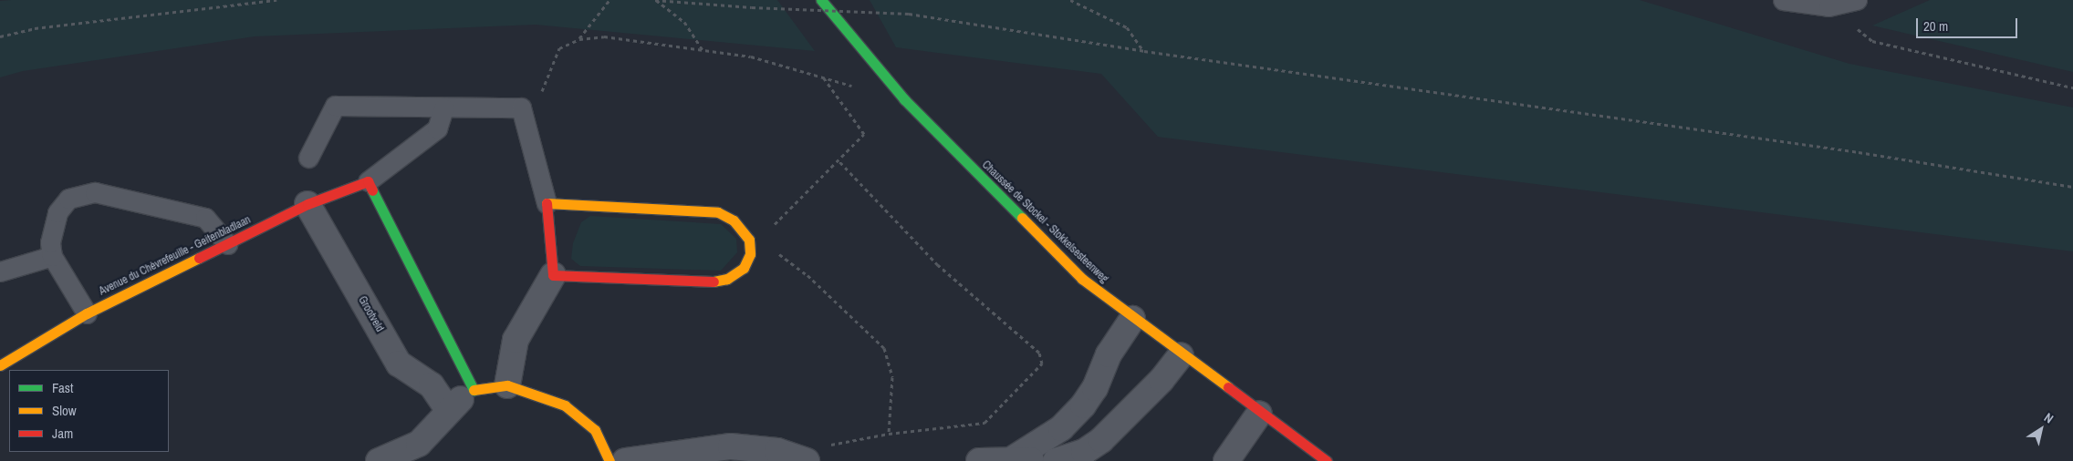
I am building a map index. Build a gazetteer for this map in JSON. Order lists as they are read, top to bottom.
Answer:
{
  "streets": {
    "street": ["Chaussée de Stockel - Stokkelsesteenweg", "Avenue du Chèvrefeuille - Geitenbladlaan", "Grootveld"]
  },
  "crossings": [
    ["Avenue du Chèvrefeuille - Geitenbladlaan", "Grootveld"]
  ],
  "legend": ["Fast", "Slow", "Jam"],
  "scale_bar": "20 m",
  "north": "top right"
}
